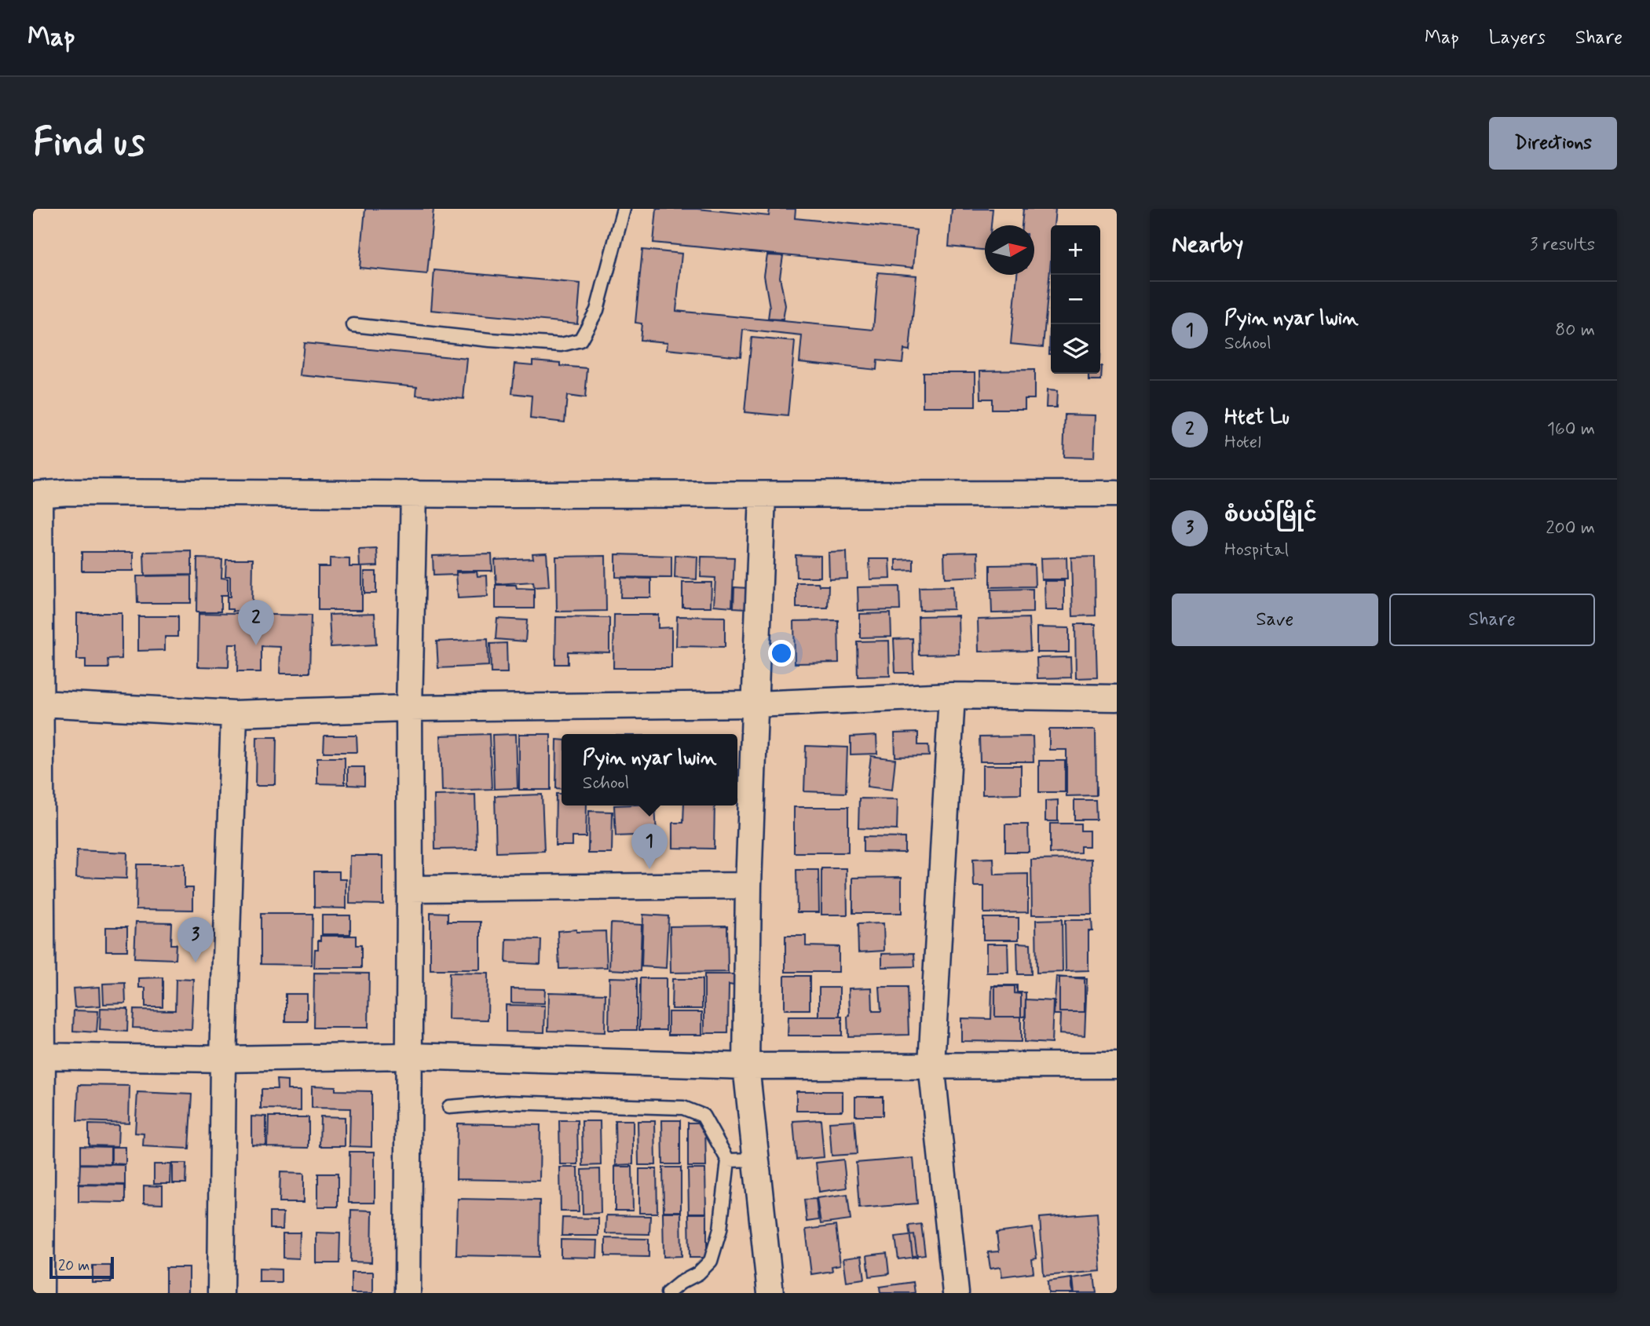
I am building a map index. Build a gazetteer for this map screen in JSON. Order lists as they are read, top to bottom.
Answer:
{
  "scale_bar": "20 m",
  "north": "right",
  "page": {
    "header": "Map",
    "nav": ["Map", "Layers", "Share"],
    "buttons": [
      "Directions",
      ["Save", "Share"]
    ],
    "title": "Find us",
    "heading": ["Nearby", "3 results"],
    "map_buttons": ["+", "−"],
    "list": [
      {
        "mark": "1",
        "name": "Pyin nyar lwin",
        "note": "School",
        "value": "80 m"
      },
      {
        "mark": "2",
        "name": "Htet Lu",
        "note": "Hotel",
        "value": "160 m"
      },
      {
        "mark": "3",
        "name": "စံပယ်မြိုင်",
        "note": "Hospital",
        "value": "200 m"
      }
    ],
    "pins": ["2", "1", "3"],
    "popup": ["Pyin nyar lwin", "School"],
    "scale": "20 m"
  }
}
